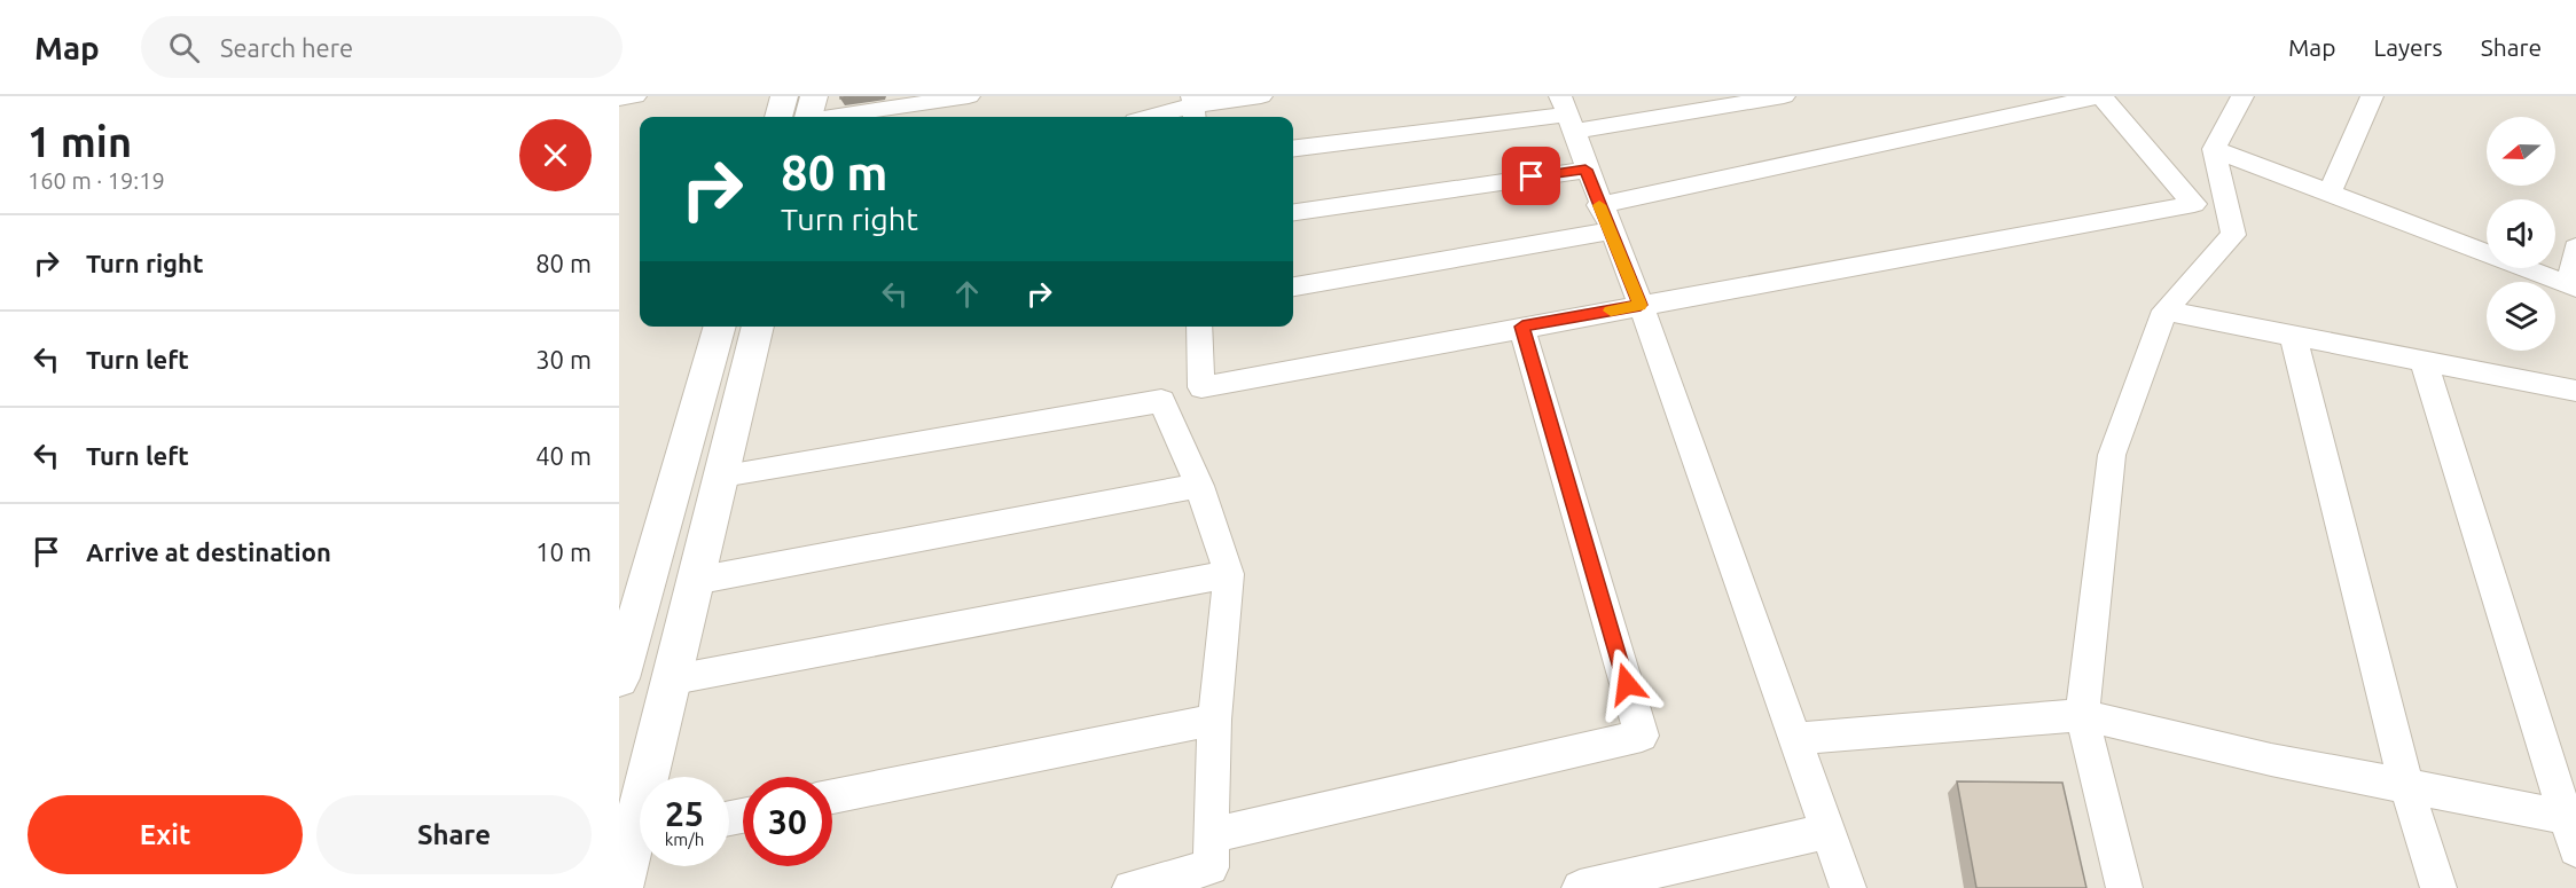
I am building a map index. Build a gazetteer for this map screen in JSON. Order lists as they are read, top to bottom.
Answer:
{
  "north": "left",
  "page": {
    "header": "Map",
    "search": "Search here",
    "nav": ["Map", "Layers", "Share"],
    "heading": ["1 min", "160 m · 19:19"],
    "turn": ["80 m", "Turn right"],
    "list": [
      {
        "name": "Turn right",
        "value": "80 m"
      },
      {
        "name": "Turn left",
        "value": "30 m"
      },
      {
        "name": "Turn left",
        "value": "40 m"
      },
      {
        "name": "Arrive at destination",
        "value": "10 m"
      }
    ],
    "speed": "25 km/h",
    "limit": "30",
    "buttons": ["Exit", "Share"]
  }
}
